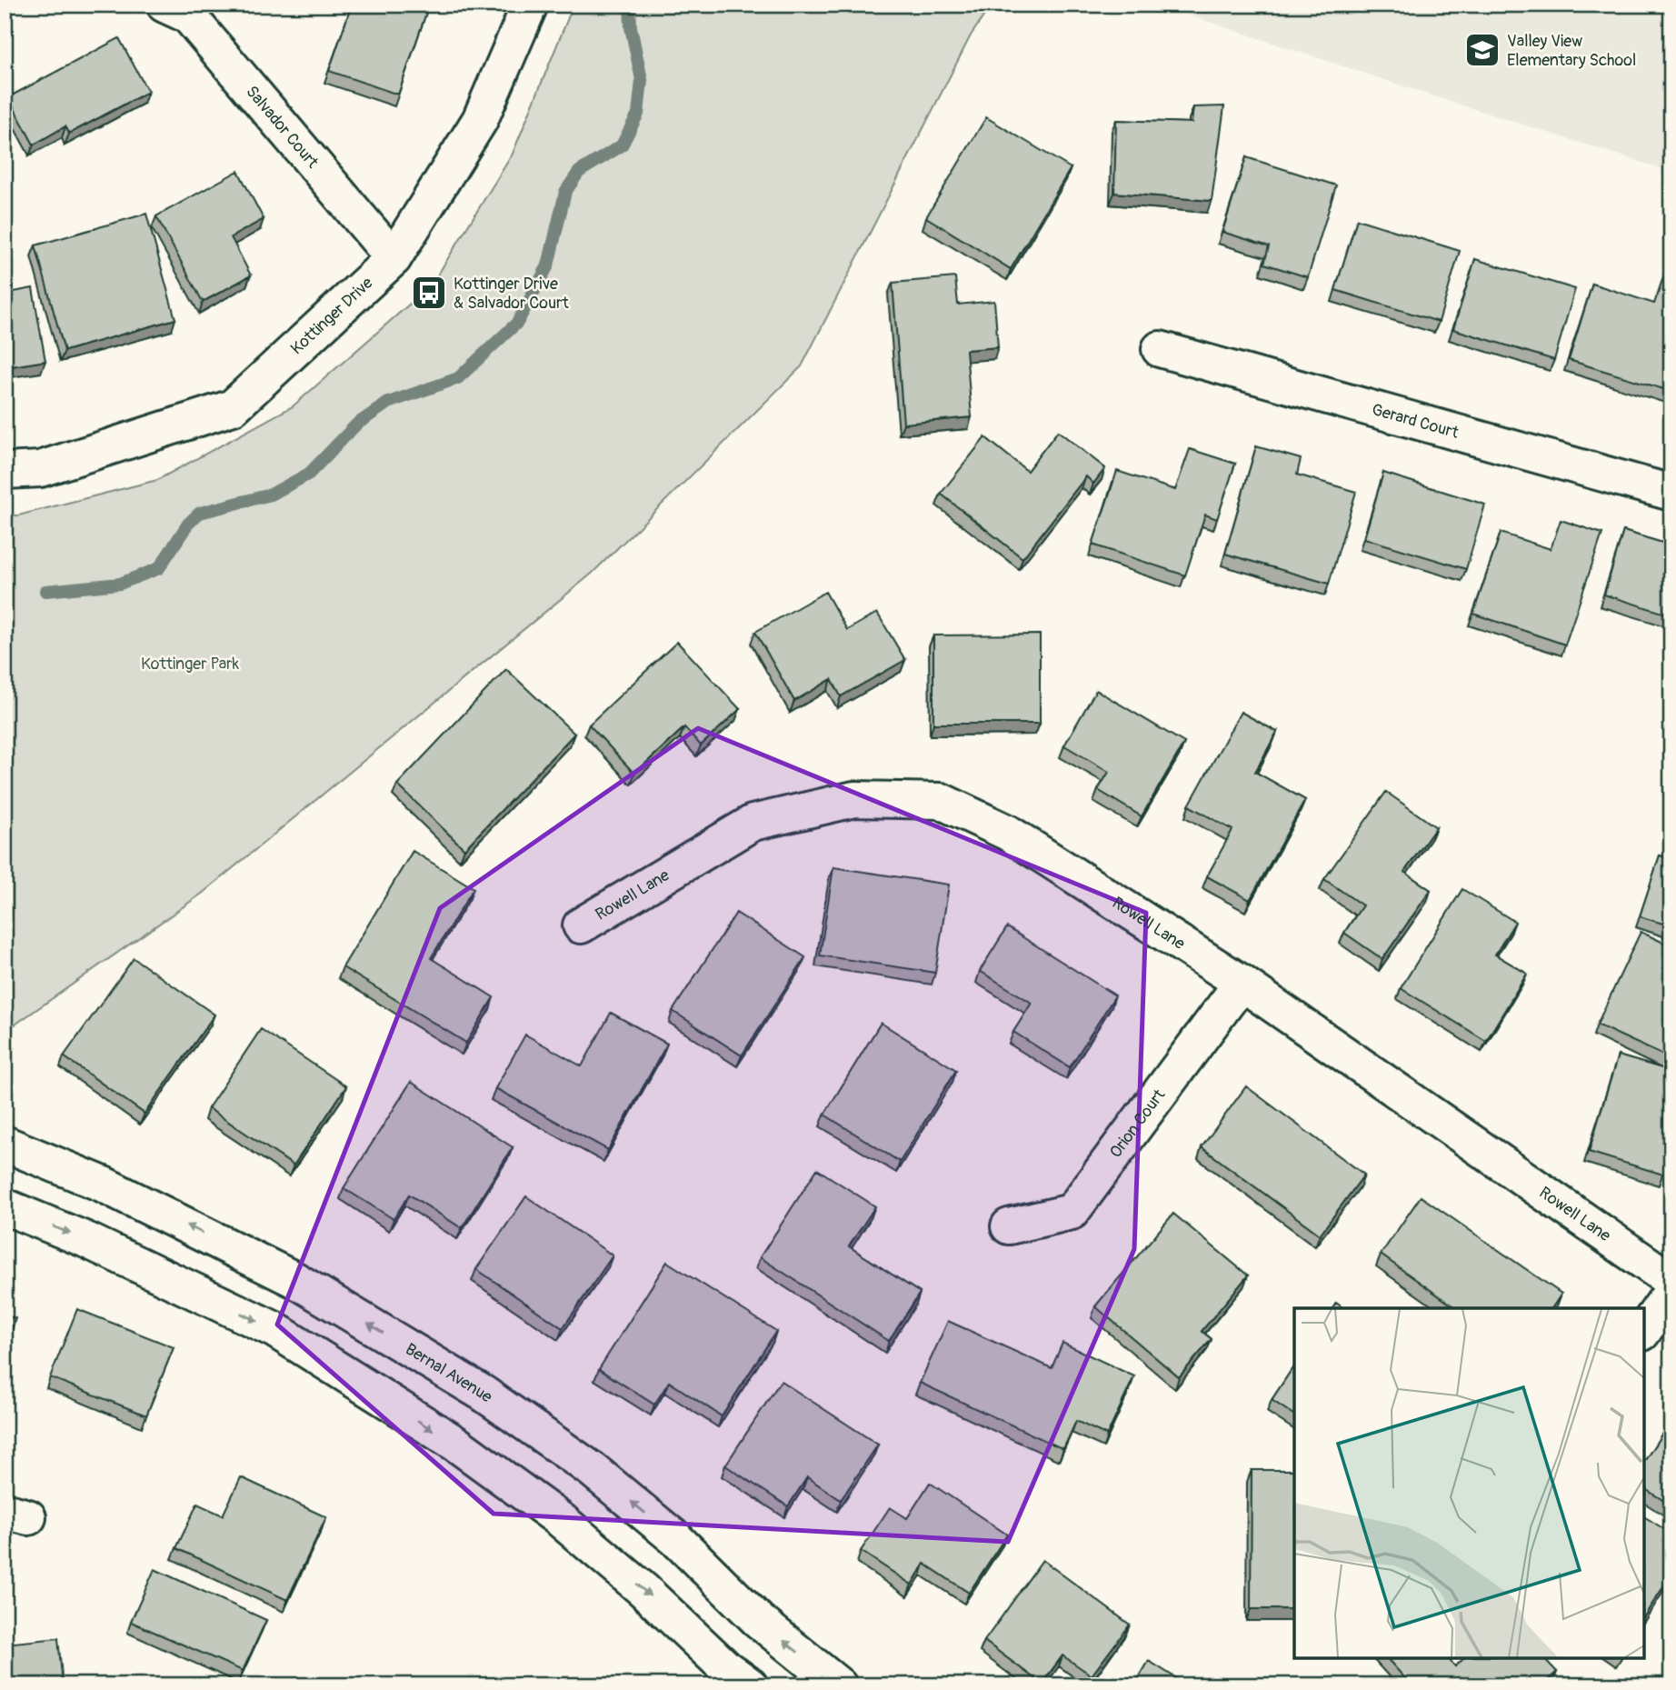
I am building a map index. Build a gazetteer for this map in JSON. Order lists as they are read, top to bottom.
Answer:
{
  "streets": {
    "street": [
      "Salvador Court",
      "Kottinger Drive",
      "Gerard Court",
      "Rowell Lane",
      "Orion Court",
      "Bernal Avenue"
    ]
  },
  "crossings": [
    ["Salvador Court", "Kottinger Drive"],
    ["Rowell Lane", "Orion Court"]
  ],
  "parks": ["Kottinger Park"],
  "places": {
    "school or university": ["Valley View Elementary School"],
    "bus stop": ["Kottinger Drive & Salvador Court"]
  }
}
